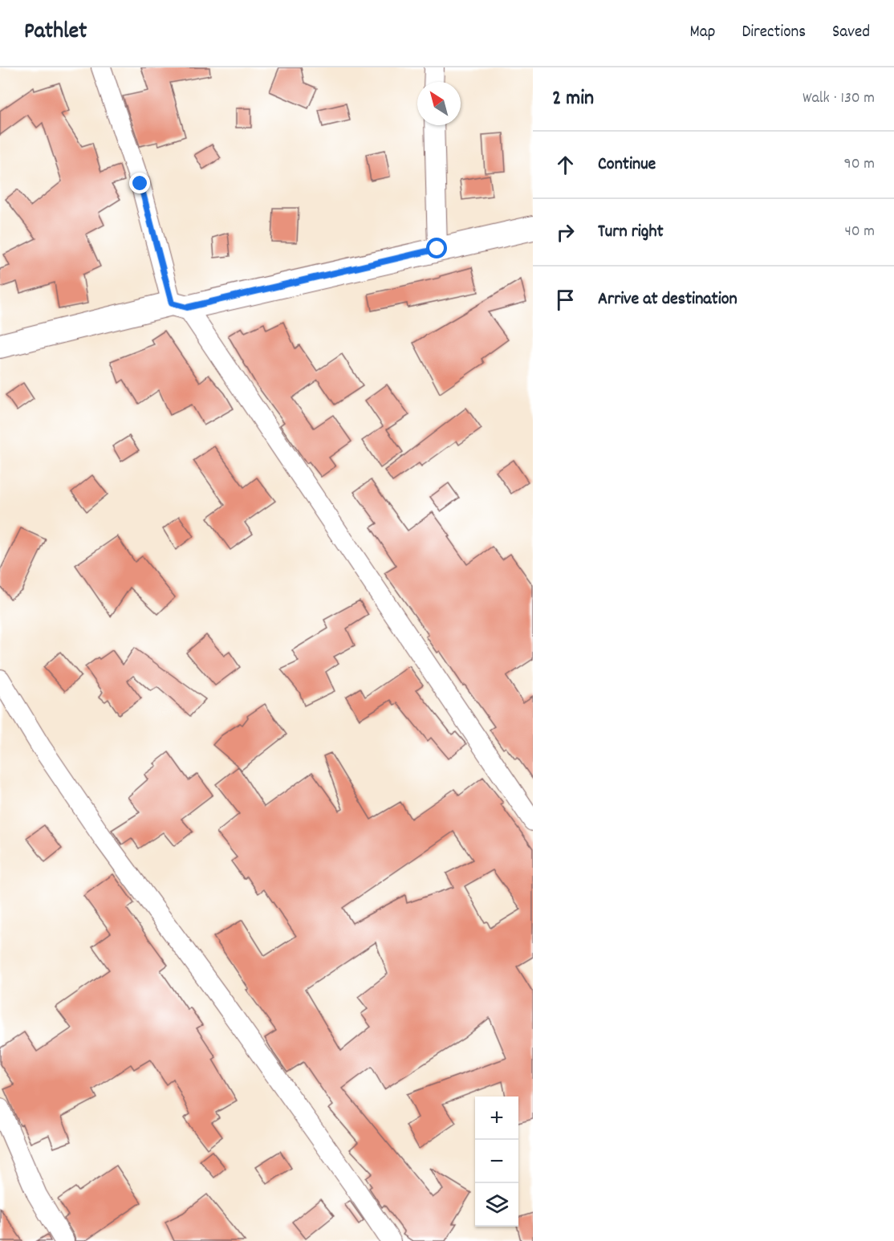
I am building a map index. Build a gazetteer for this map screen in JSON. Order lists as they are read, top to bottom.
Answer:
{
  "north": "top left",
  "page": {
    "header": "Pathlet",
    "nav": ["Map", "Directions", "Saved"],
    "heading": ["2 min", "Walk · 130 m"],
    "list": [
      ["Continue", "90 m"],
      ["Turn right", "40 m"],
      "Arrive at destination"
    ],
    "map_buttons": ["+", "−"]
  }
}
